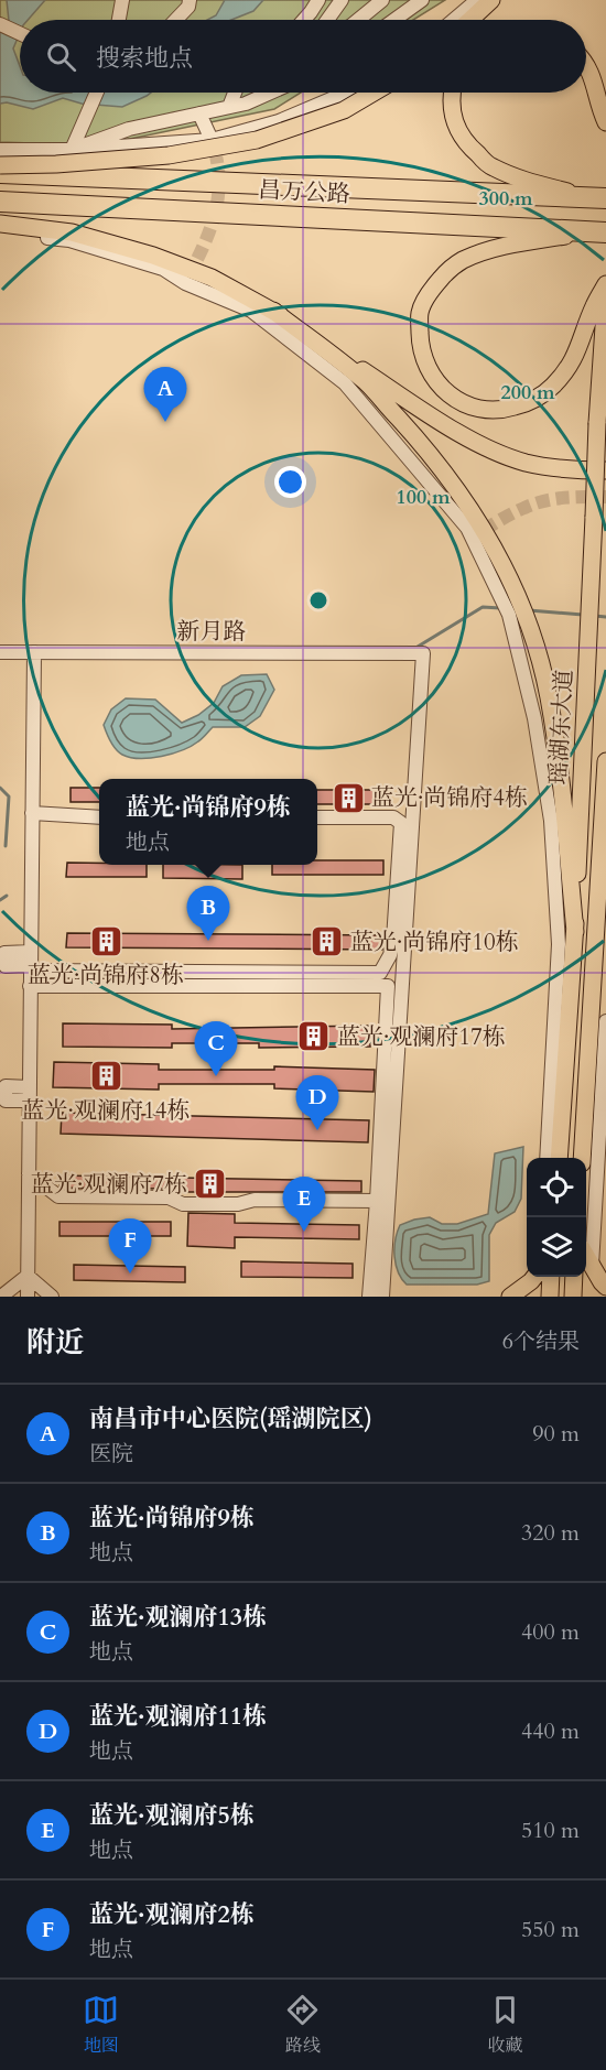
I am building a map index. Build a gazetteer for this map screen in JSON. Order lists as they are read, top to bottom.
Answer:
{
  "streets": {
    "highway": ["昌万公路"],
    "main road": ["瑶湖东大道"],
    "street": ["新月路"]
  },
  "places": {
    "building": [
      "蓝光·尚锦府4栋",
      "蓝光·尚锦府8栋",
      "蓝光·尚锦府10栋",
      "蓝光·观澜府17栋",
      "蓝光·观澜府14栋",
      "蓝光·观澜府7栋"
    ]
  },
  "page": {
    "search": "搜索地点",
    "pins": [
      "A",
      "B",
      "C",
      "D",
      "E",
      "F"
    ],
    "popup": ["蓝光·尚锦府9栋", "地点"],
    "heading": ["附近", "6个结果"],
    "list": [
      {
        "mark": "A",
        "name": "南昌市中心医院(瑶湖院区)",
        "note": "医院",
        "value": "90 m"
      },
      {
        "mark": "B",
        "name": "蓝光·尚锦府9栋",
        "note": "地点",
        "value": "320 m"
      },
      {
        "mark": "C",
        "name": "蓝光·观澜府13栋",
        "note": "地点",
        "value": "400 m"
      },
      {
        "mark": "D",
        "name": "蓝光·观澜府11栋",
        "note": "地点",
        "value": "440 m"
      },
      {
        "mark": "E",
        "name": "蓝光·观澜府5栋",
        "note": "地点",
        "value": "510 m"
      },
      {
        "mark": "F",
        "name": "蓝光·观澜府2栋",
        "note": "地点",
        "value": "550 m"
      }
    ],
    "nav": ["地图", "路线", "收藏"]
  },
  "rings": ["300 m", "200 m", "100 m"]
}
